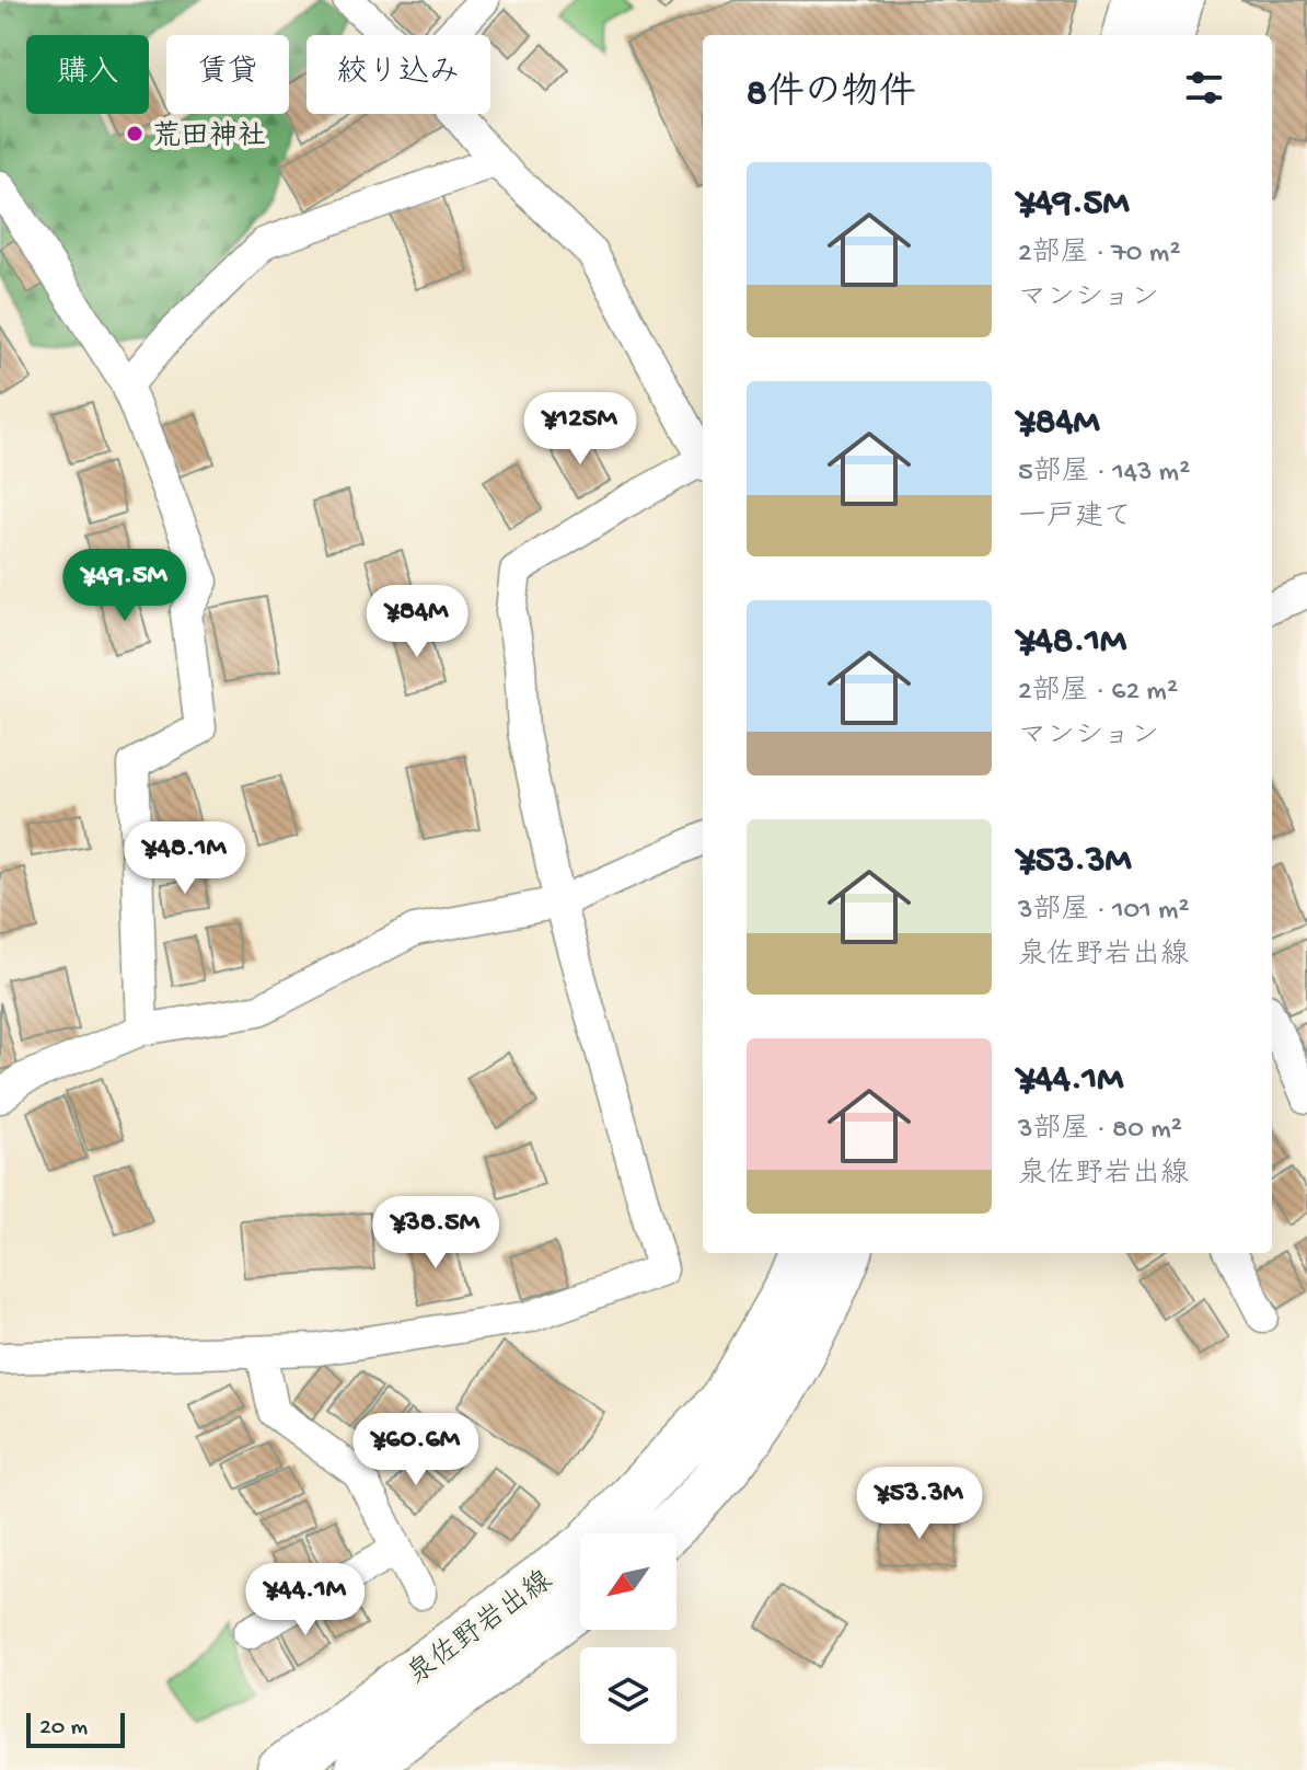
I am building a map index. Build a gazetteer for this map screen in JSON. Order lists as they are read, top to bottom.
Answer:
{
  "streets": {
    "main road": ["泉佐野岩出線"]
  },
  "places": ["荒田神社"],
  "scale_bar": "20 m",
  "north": "bottom left",
  "page": {
    "chip": ["購入", "賃貸", "絞り込み"],
    "heading": "8件の物件",
    "list": [
      {
        "name": "¥49.5M",
        "note": "2部屋 · 70 m² · マンション"
      },
      {
        "name": "¥84M",
        "note": "5部屋 · 143 m² · 一戸建て"
      },
      {
        "name": "¥48.1M",
        "note": "2部屋 · 62 m² · マンション"
      },
      {
        "name": "¥53.3M",
        "note": "3部屋 · 101 m² · 泉佐野岩出線"
      },
      {
        "name": "¥44.1M",
        "note": "3部屋 · 80 m² · 泉佐野岩出線"
      }
    ],
    "price": [
      "¥125M",
      "¥49.5M",
      "¥84M",
      "¥48.1M",
      "¥38.5M",
      "¥60.6M",
      "¥53.3M",
      "¥44.1M"
    ],
    "scale": "20 m"
  }
}
